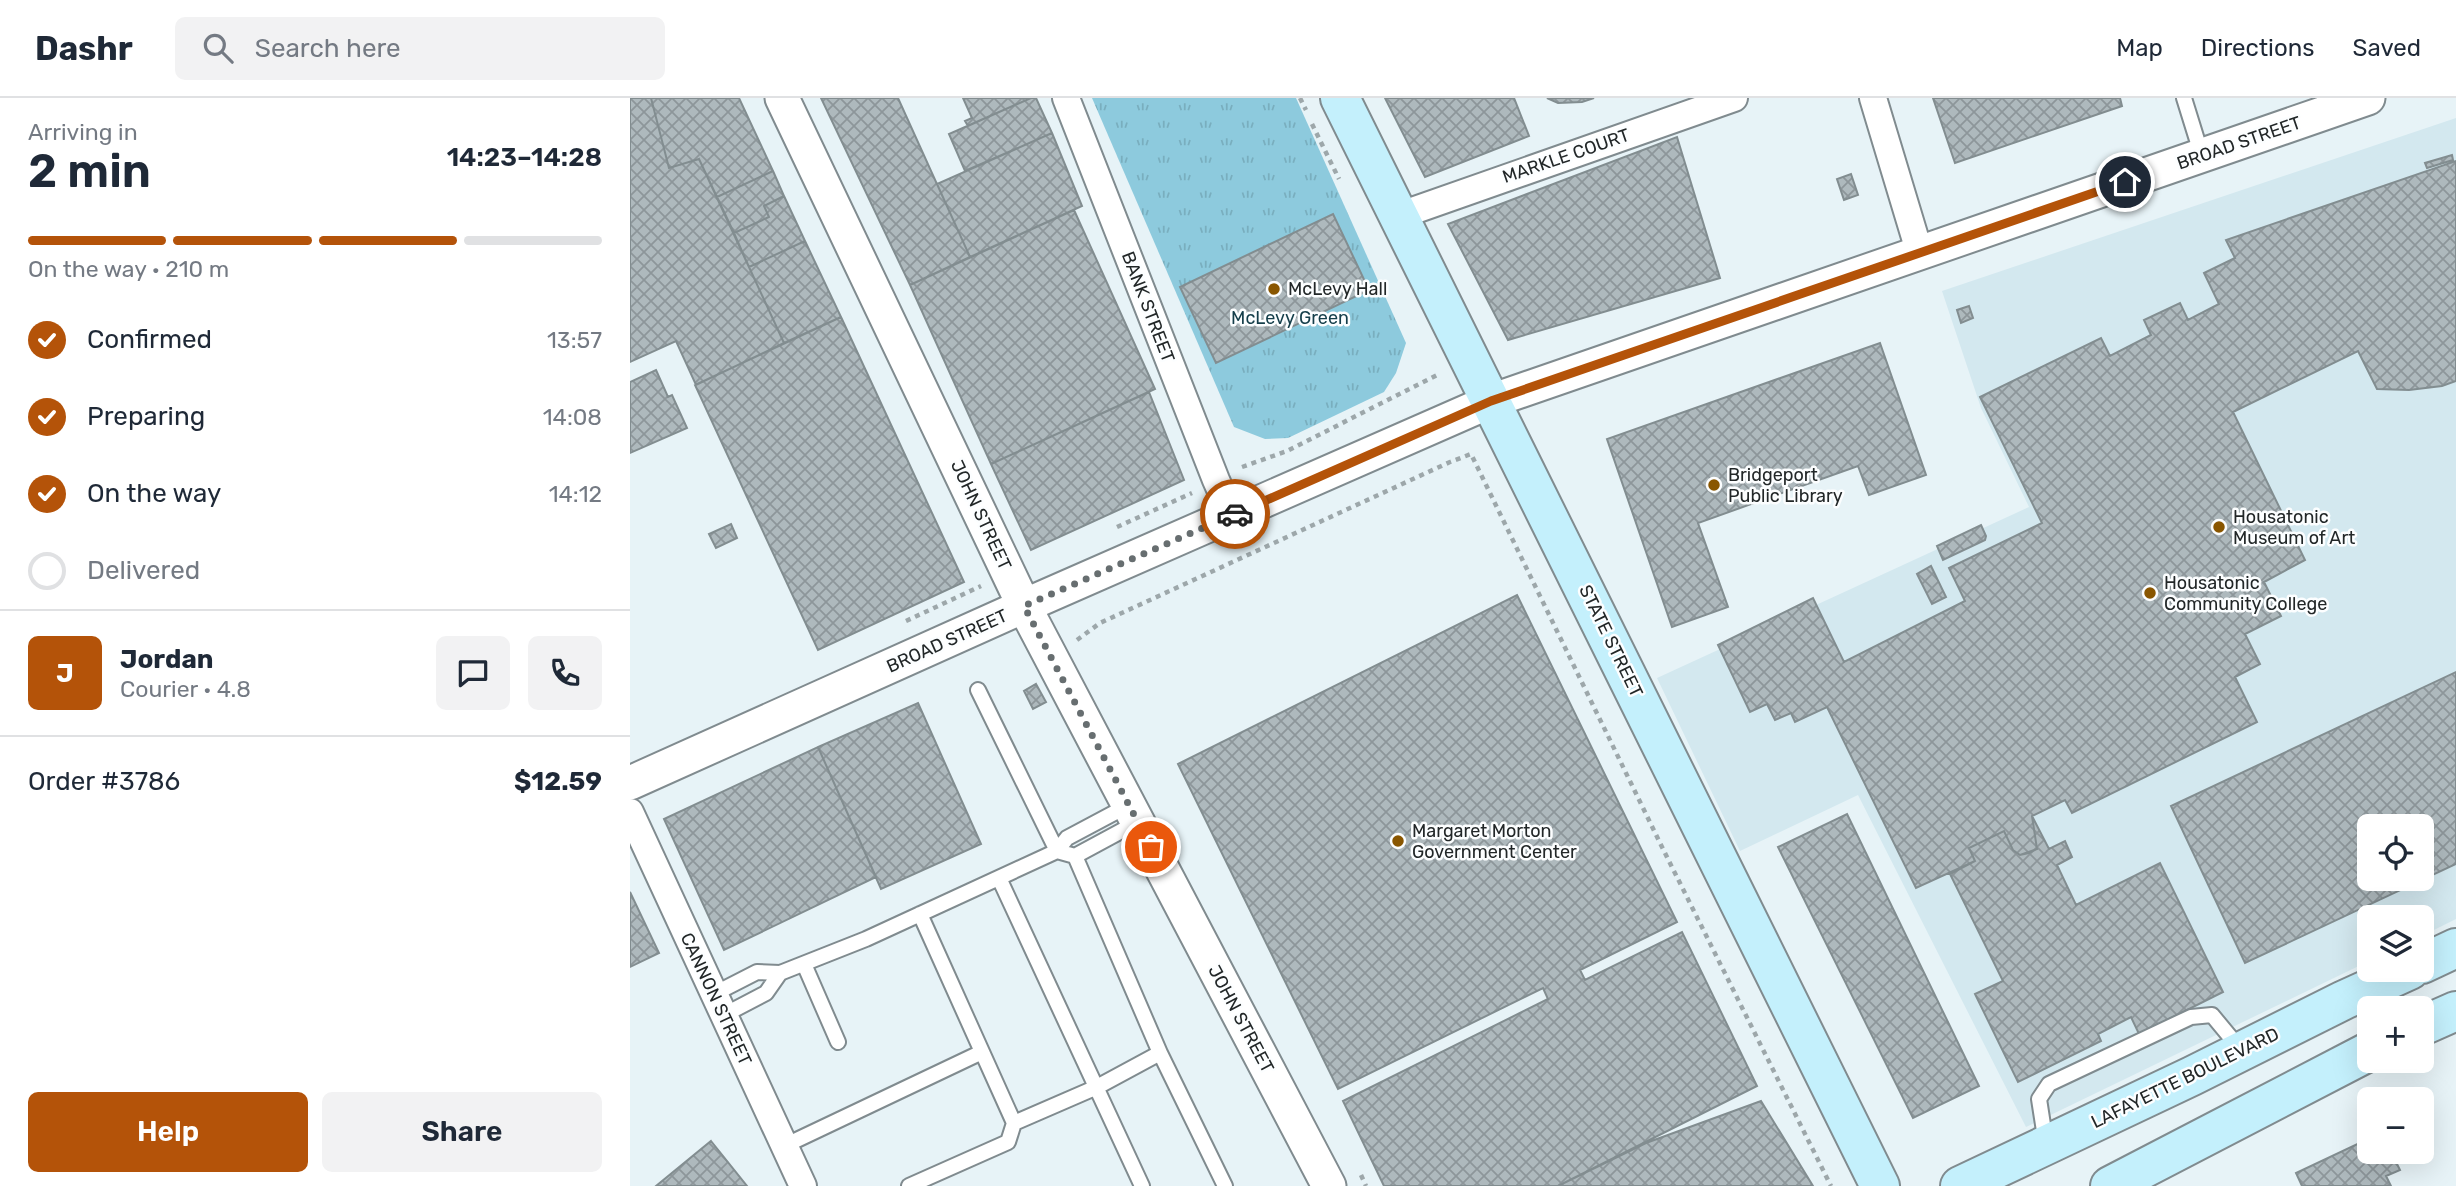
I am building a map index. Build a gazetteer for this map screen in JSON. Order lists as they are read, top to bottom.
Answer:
{
  "streets": {
    "main road": ["STATE STREET", "LAFAYETTE BOULEVARD"],
    "street": [
      "BROAD STREET",
      "MARKLE COURT",
      "BANK STREET",
      "JOHN STREET",
      "CANNON STREET"
    ]
  },
  "crossings": [
    ["BROAD STREET", "BANK STREET"],
    ["BROAD STREET", "JOHN STREET"],
    ["BROAD STREET", "STATE STREET"],
    ["MARKLE COURT", "STATE STREET"]
  ],
  "parks": ["McLevy Green"],
  "places": [
    "McLevy Hall",
    "Bridgeport Public Library",
    "Housatonic Museum of Art",
    "Housatonic Community College",
    "Margaret Morton Government Center"
  ],
  "page": {
    "header": "Dashr",
    "search": "Search here",
    "nav": ["Map", "Directions", "Saved"],
    "heading": ["2 min", "Arriving in", "14:23–14:28"],
    "panel": [
      "Jordan",
      "Courier · 4.8",
      "Order #3786",
      "$12.59"
    ],
    "bar": "On the way · 210 m",
    "list": [
      ["Confirmed", "13:57"],
      ["Preparing", "14:08"],
      ["On the way", "14:12"],
      "Delivered"
    ],
    "round": "J",
    "map_buttons": ["+", "−"],
    "buttons": ["Help", "Share"]
  }
}
